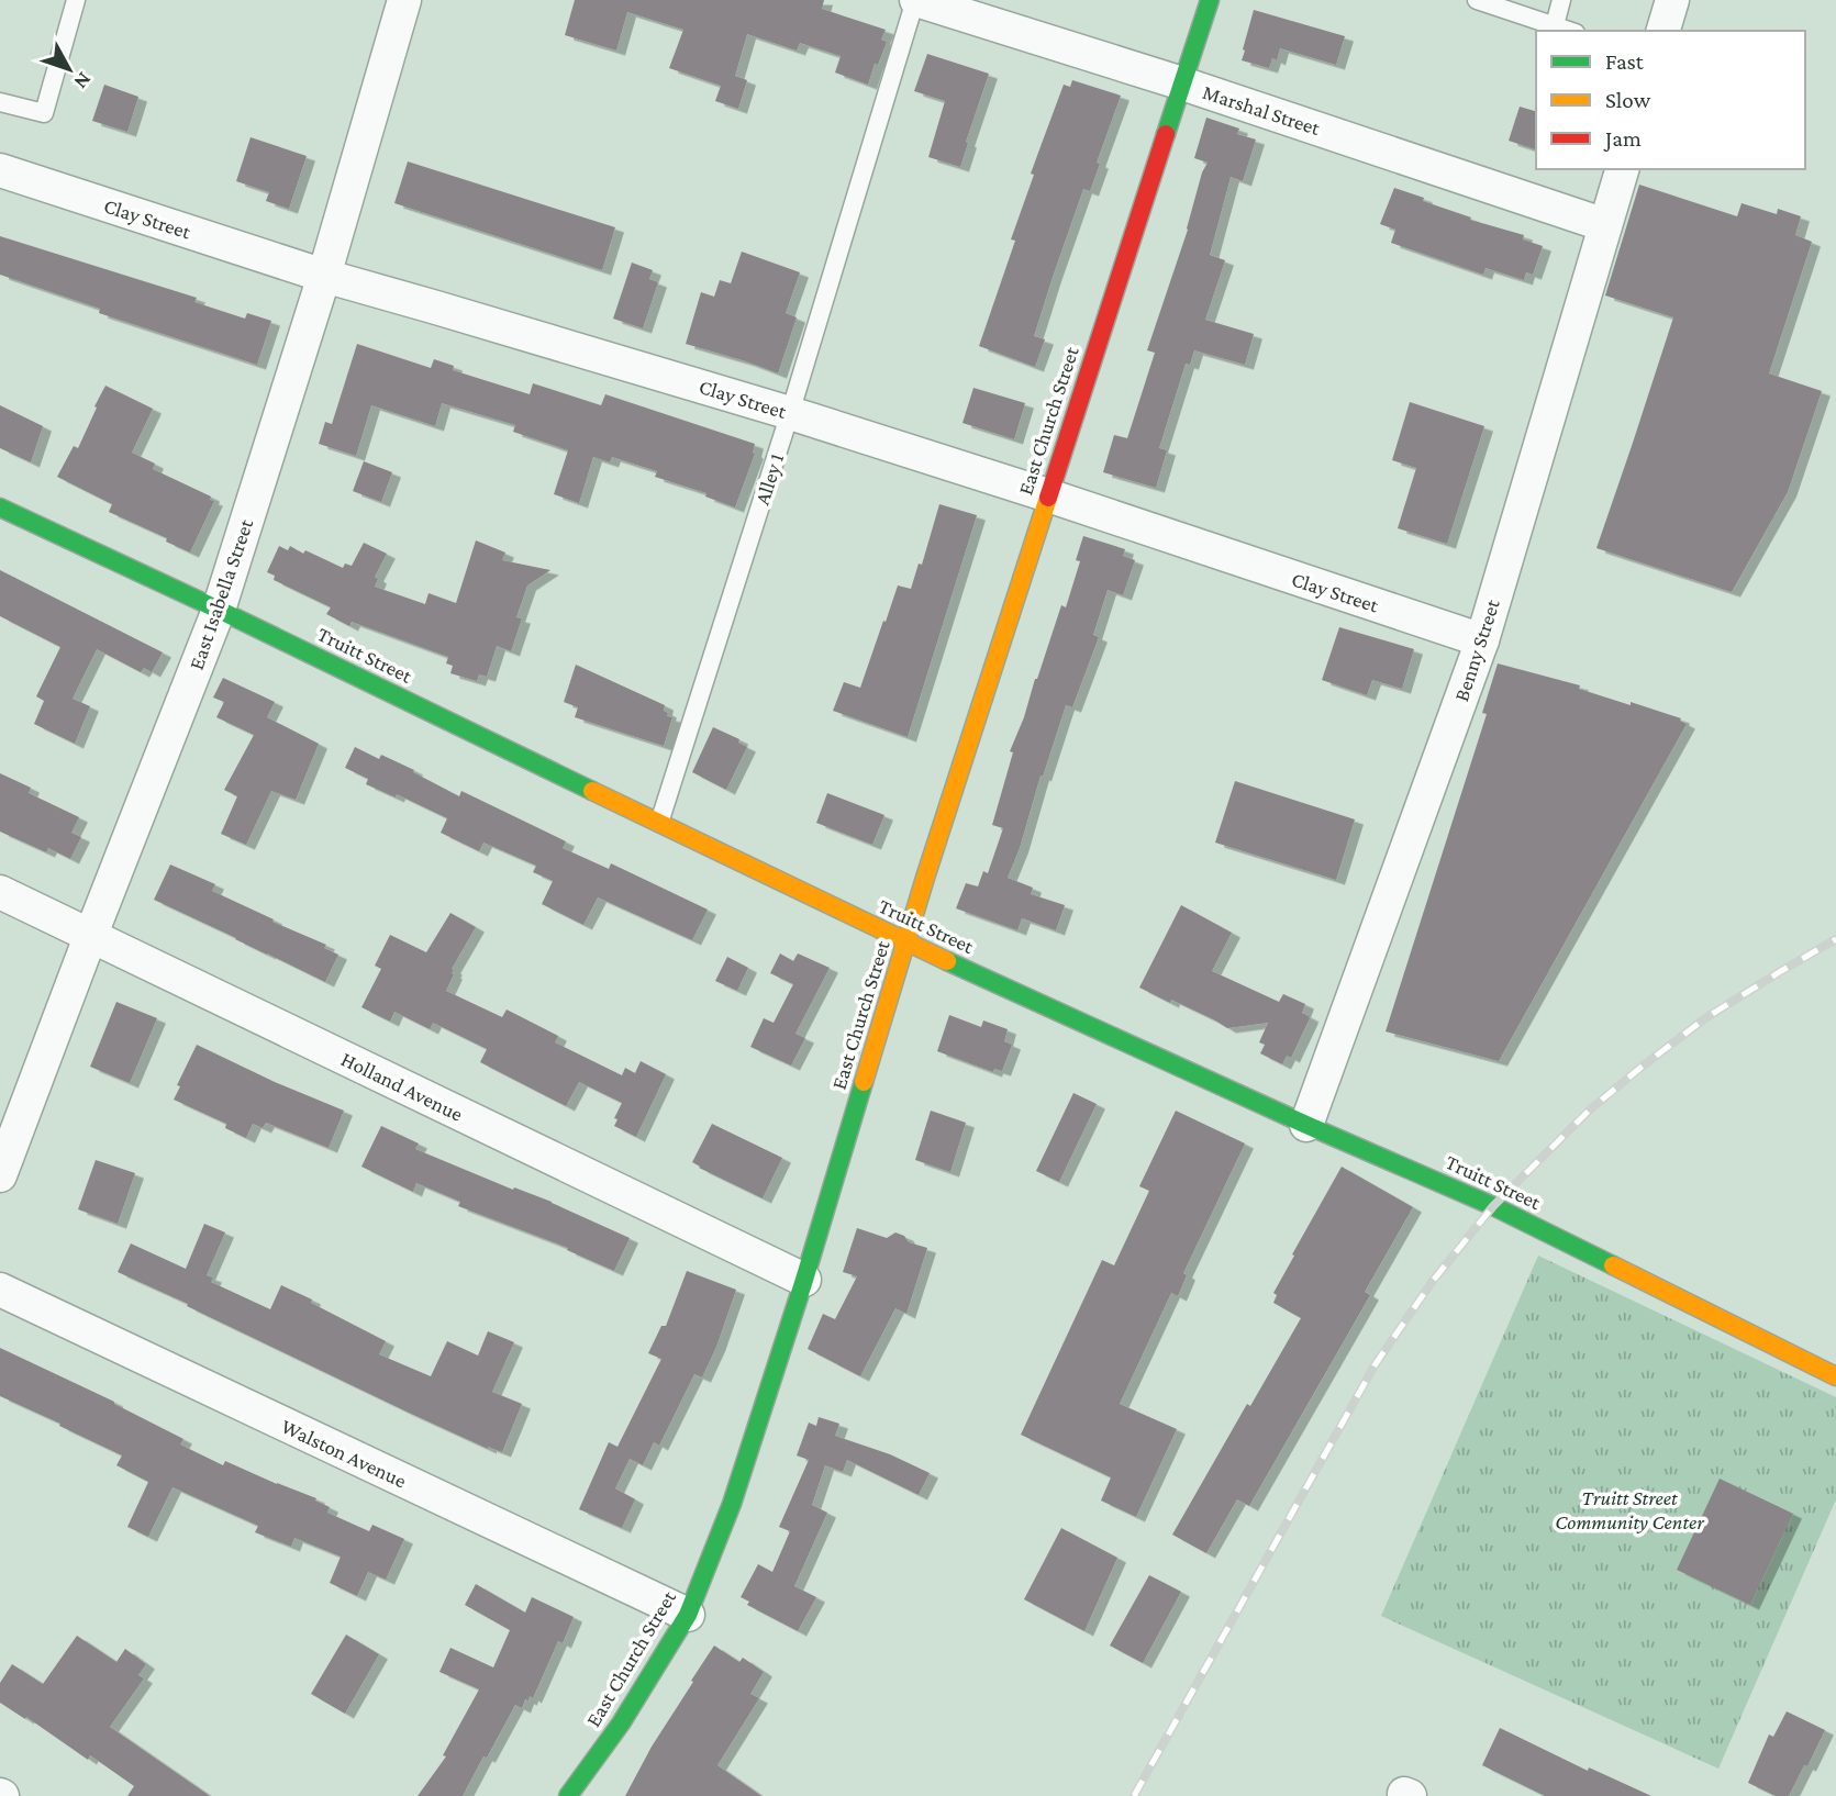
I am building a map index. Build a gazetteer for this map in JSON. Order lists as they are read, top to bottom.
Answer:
{
  "streets": {
    "street": [
      "Marshal Street",
      "Clay Street",
      "East Church Street",
      "East Isabella Street",
      "Benny Street",
      "Truitt Street",
      "Holland Avenue",
      "Walston Avenue"
    ],
    "lane": ["Alley 1"]
  },
  "crossings": [
    ["Marshal Street", "East Church Street"],
    ["Marshal Street", "Alley 1"],
    ["Marshal Street", "Benny Street"],
    ["Clay Street", "East Church Street"],
    ["Clay Street", "Alley 1"],
    ["Clay Street", "East Isabella Street"],
    ["Clay Street", "Benny Street"],
    ["East Church Street", "Truitt Street"],
    ["East Church Street", "Holland Avenue"],
    ["East Church Street", "Walston Avenue"],
    ["Alley 1", "Truitt Street"],
    ["East Isabella Street", "Truitt Street"],
    ["East Isabella Street", "Holland Avenue"],
    ["Benny Street", "Truitt Street"]
  ],
  "parks": ["Truitt Street Community Center"],
  "legend": ["Fast", "Slow", "Jam"],
  "north": "bottom right"
}
